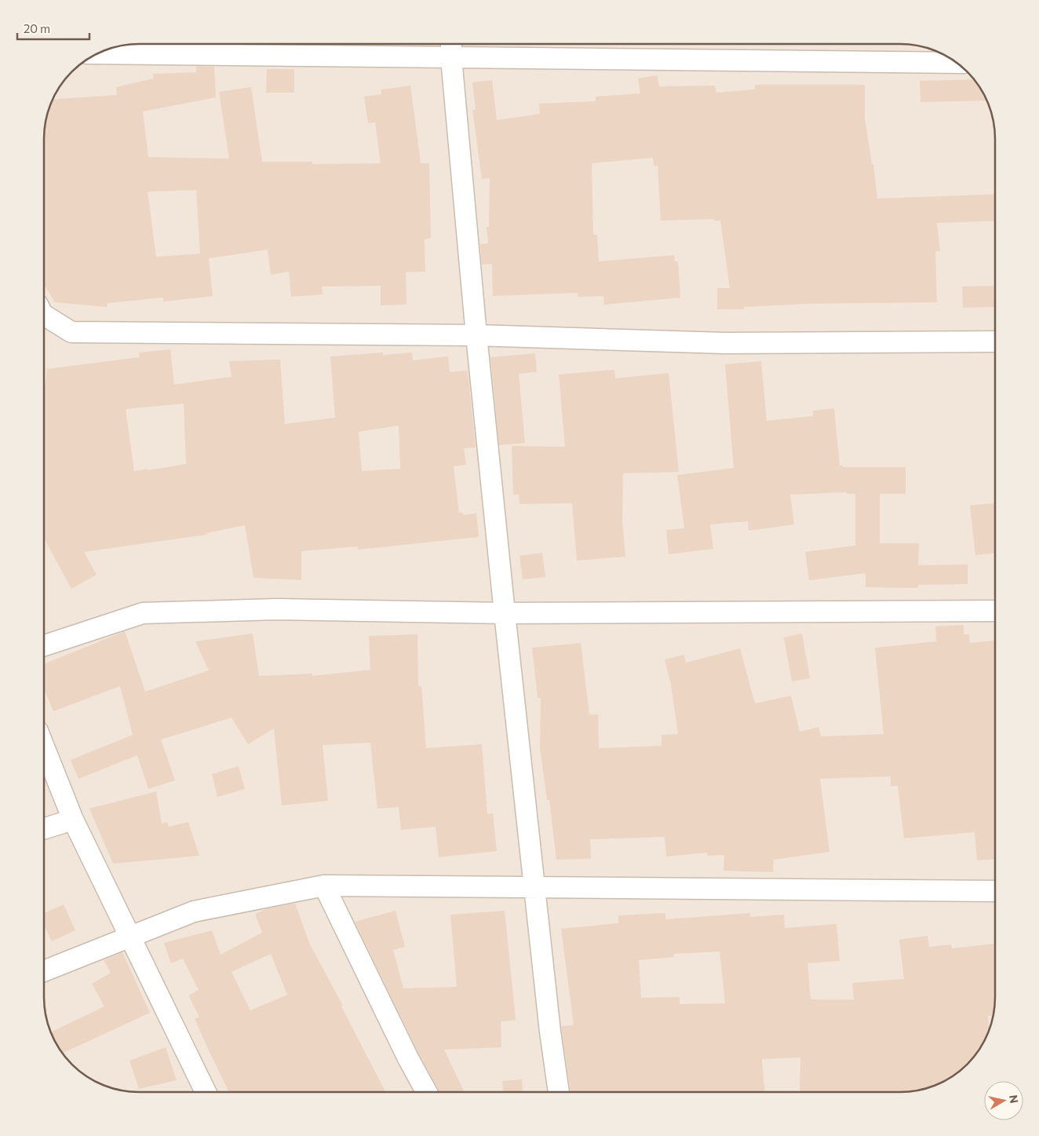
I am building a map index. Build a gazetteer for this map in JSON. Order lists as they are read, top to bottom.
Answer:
{
  "scale_bar": "20 m",
  "north": "right"
}
